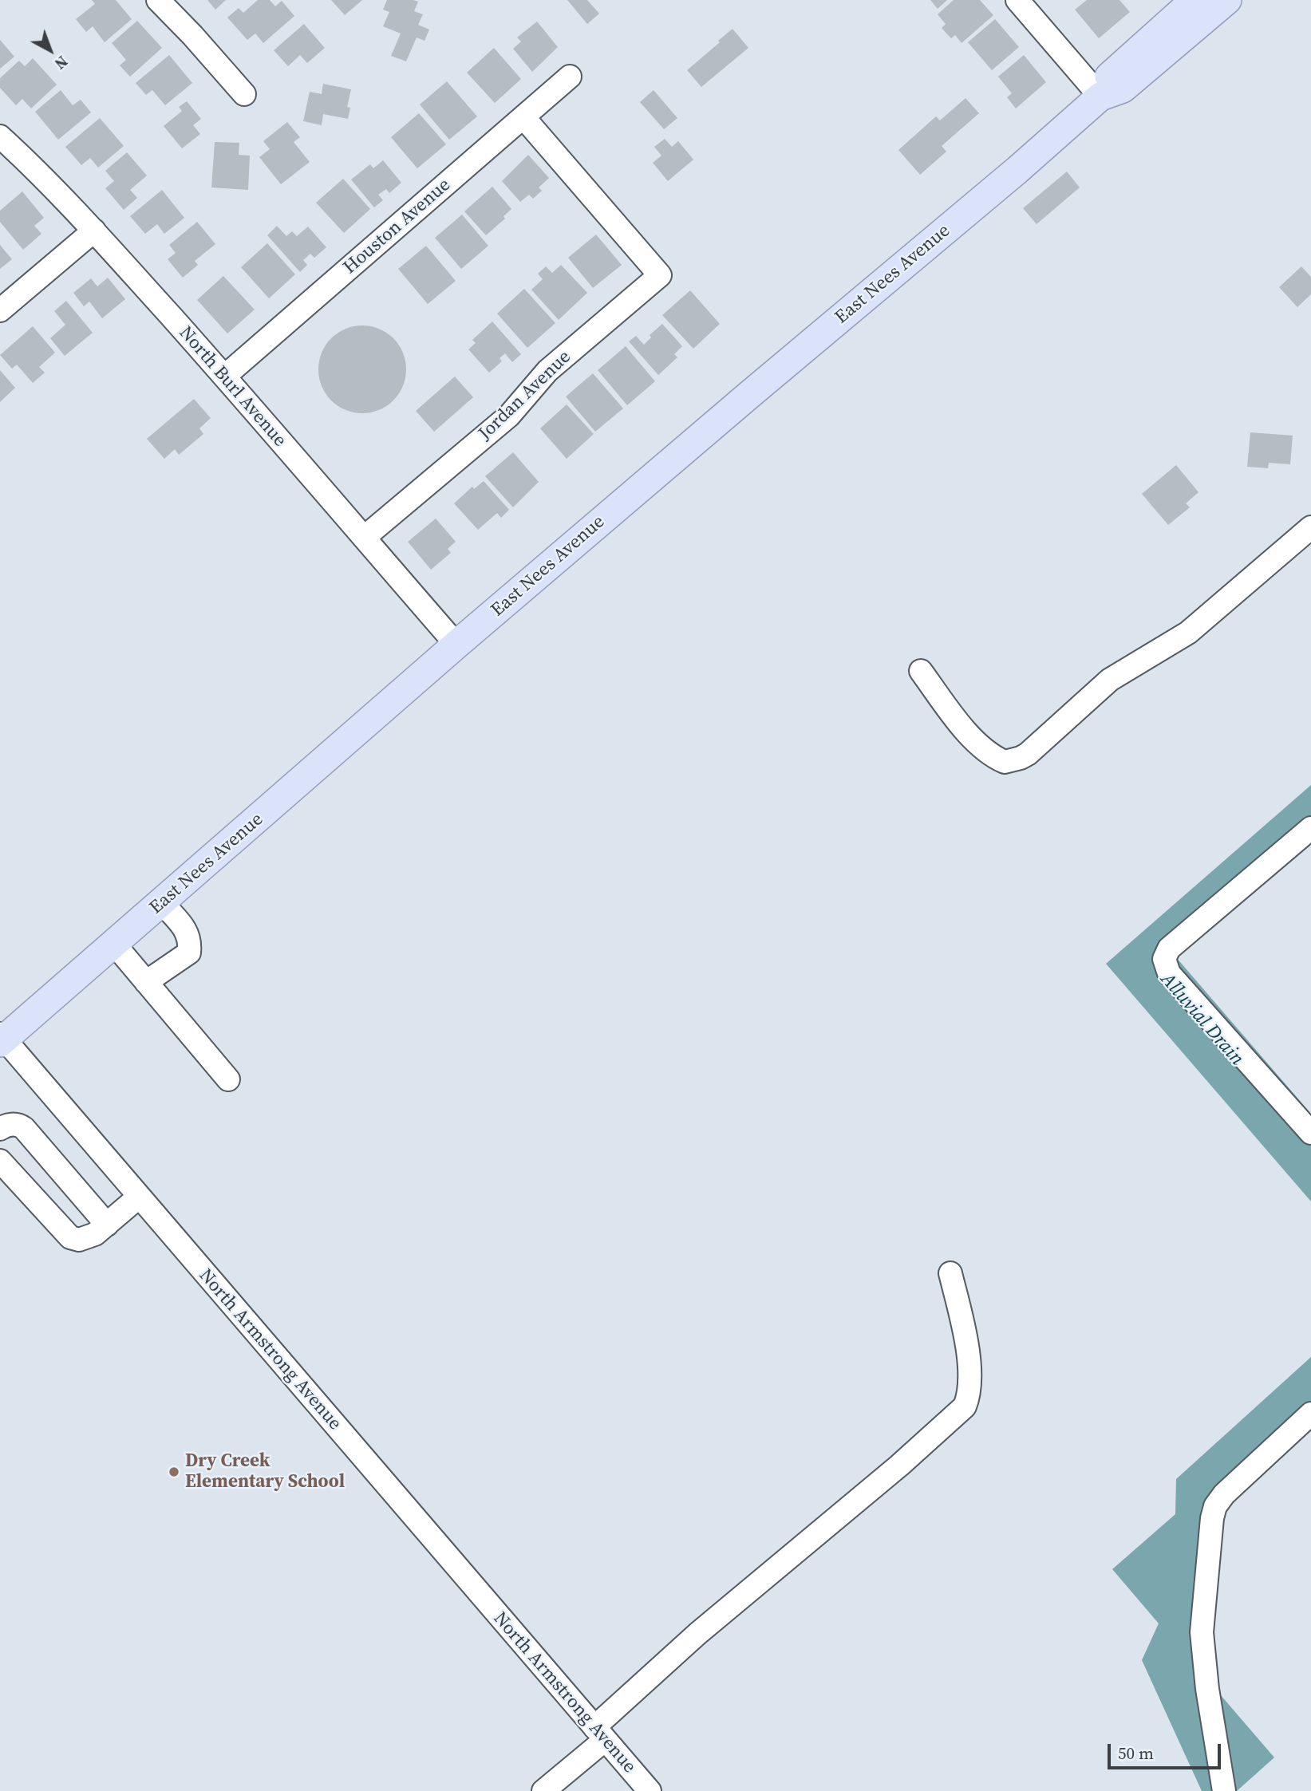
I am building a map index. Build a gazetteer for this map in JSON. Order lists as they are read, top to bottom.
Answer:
{
  "streets": {
    "main road": ["East Nees Avenue"],
    "street": [
      "Houston Avenue",
      "North Burl Avenue",
      "Jordan Avenue",
      "North Armstrong Avenue"
    ]
  },
  "crossings": [
    ["Houston Avenue", "North Burl Avenue"],
    ["Houston Avenue", "Jordan Avenue"],
    ["East Nees Avenue", "North Burl Avenue"],
    ["East Nees Avenue", "North Armstrong Avenue"],
    ["North Burl Avenue", "Jordan Avenue"]
  ],
  "water": ["Alluvial Drain"],
  "places": ["Dry Creek Elementary School"],
  "scale_bar": "50 m",
  "north": "bottom right"
}
